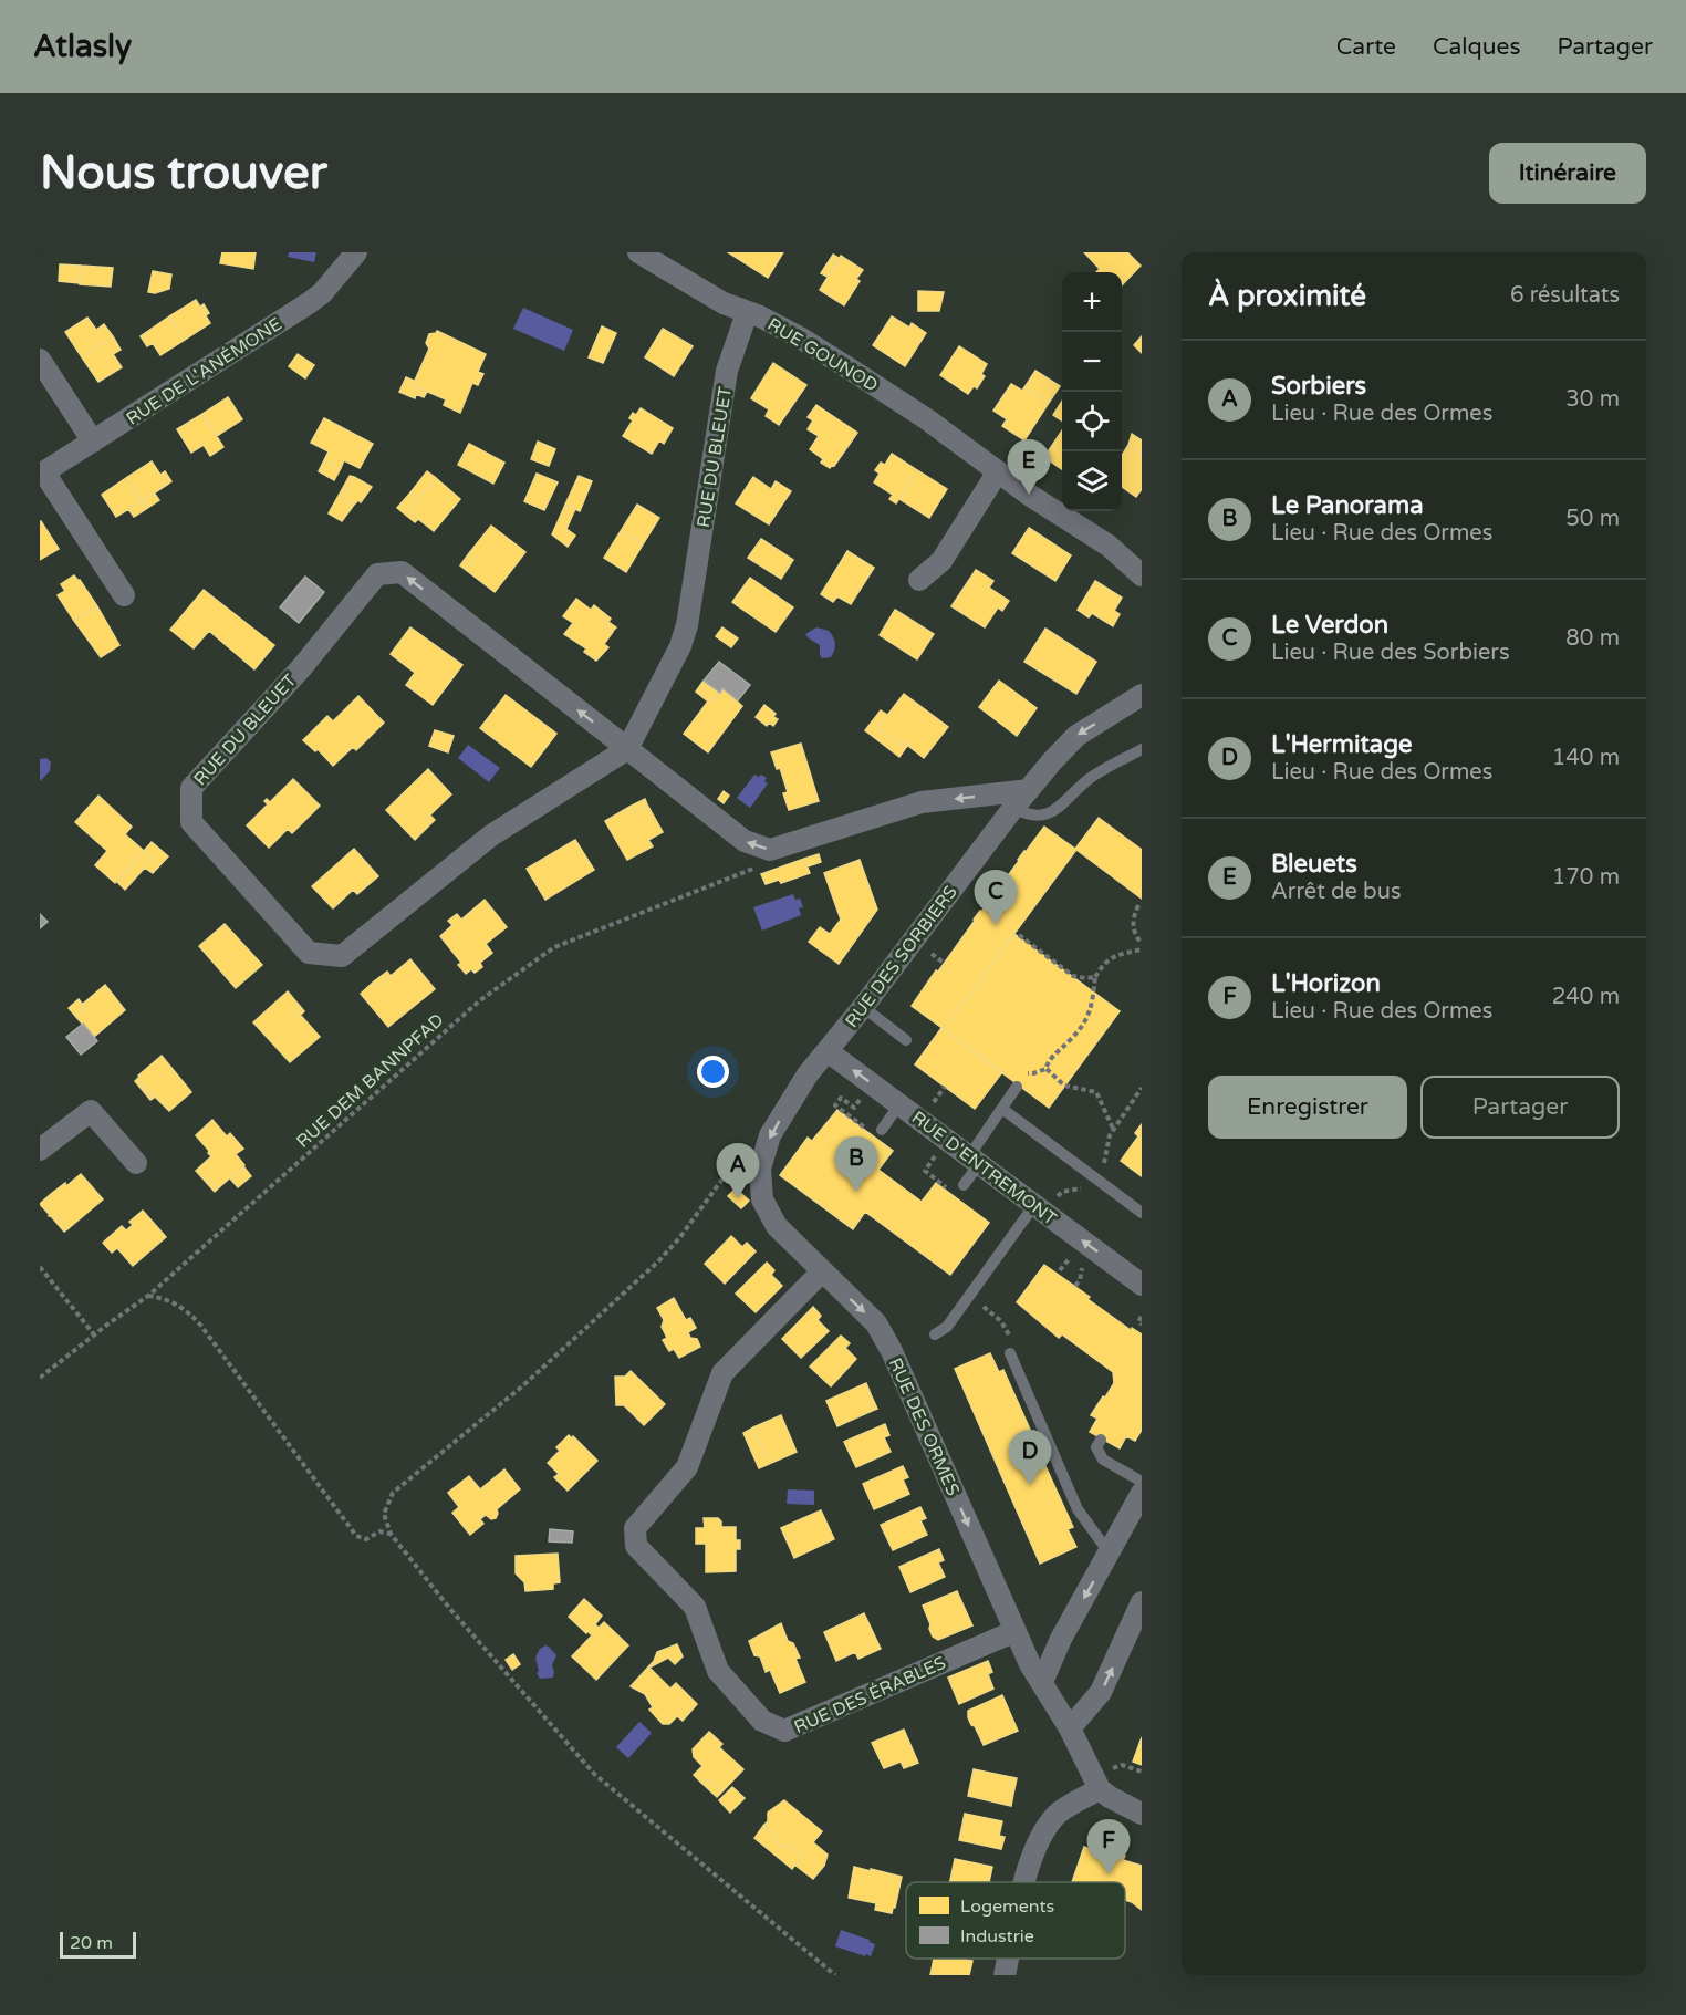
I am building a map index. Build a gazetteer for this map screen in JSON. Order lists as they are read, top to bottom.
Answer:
{
  "streets": {
    "street": [
      "RUE GOUNOD",
      "RUE DE L'ANÉMONE",
      "RUE DU BLEUET",
      "RUE DES SORBIERS",
      "RUE D'ENTREMONT",
      "RUE DES ORMES",
      "RUE DES ÉRABLES"
    ],
    "path": ["RUE DEM BANNPFAD"]
  },
  "crossings": [
    ["RUE GOUNOD", "RUE DU BLEUET"],
    ["RUE DU BLEUET", "RUE DES SORBIERS"],
    ["RUE DES SORBIERS", "RUE D'ENTREMONT"],
    ["RUE DES SORBIERS", "RUE DES ORMES"],
    ["RUE D'ENTREMONT", "RUE DES ORMES"],
    ["RUE DES ORMES", "RUE DES ÉRABLES"]
  ],
  "one_way": ["RUE D'ENTREMONT", "RUE DES ORMES"],
  "legend": ["Logements", "Industrie"],
  "scale_bar": "20 m",
  "page": {
    "header": "Atlasly",
    "nav": ["Carte", "Calques", "Partager"],
    "buttons": [
      "Itinéraire",
      ["Enregistrer", "Partager"]
    ],
    "title": "Nous trouver",
    "heading": ["À proximité", "6 résultats"],
    "map_buttons": ["+", "−"],
    "list": [
      {
        "mark": "A",
        "name": "Sorbiers",
        "note": "Lieu · Rue des Ormes",
        "value": "30 m"
      },
      {
        "mark": "B",
        "name": "Le Panorama",
        "note": "Lieu · Rue des Ormes",
        "value": "50 m"
      },
      {
        "mark": "C",
        "name": "Le Verdon",
        "note": "Lieu · Rue des Sorbiers",
        "value": "80 m"
      },
      {
        "mark": "D",
        "name": "L'Hermitage",
        "note": "Lieu · Rue des Ormes",
        "value": "140 m"
      },
      {
        "mark": "E",
        "name": "Bleuets",
        "note": "Arrêt de bus",
        "value": "170 m"
      },
      {
        "mark": "F",
        "name": "L'Horizon",
        "note": "Lieu · Rue des Ormes",
        "value": "240 m"
      }
    ],
    "pins": [
      "E",
      "C",
      "B",
      "A",
      "D",
      "F"
    ],
    "scale": "20 m"
  }
}
